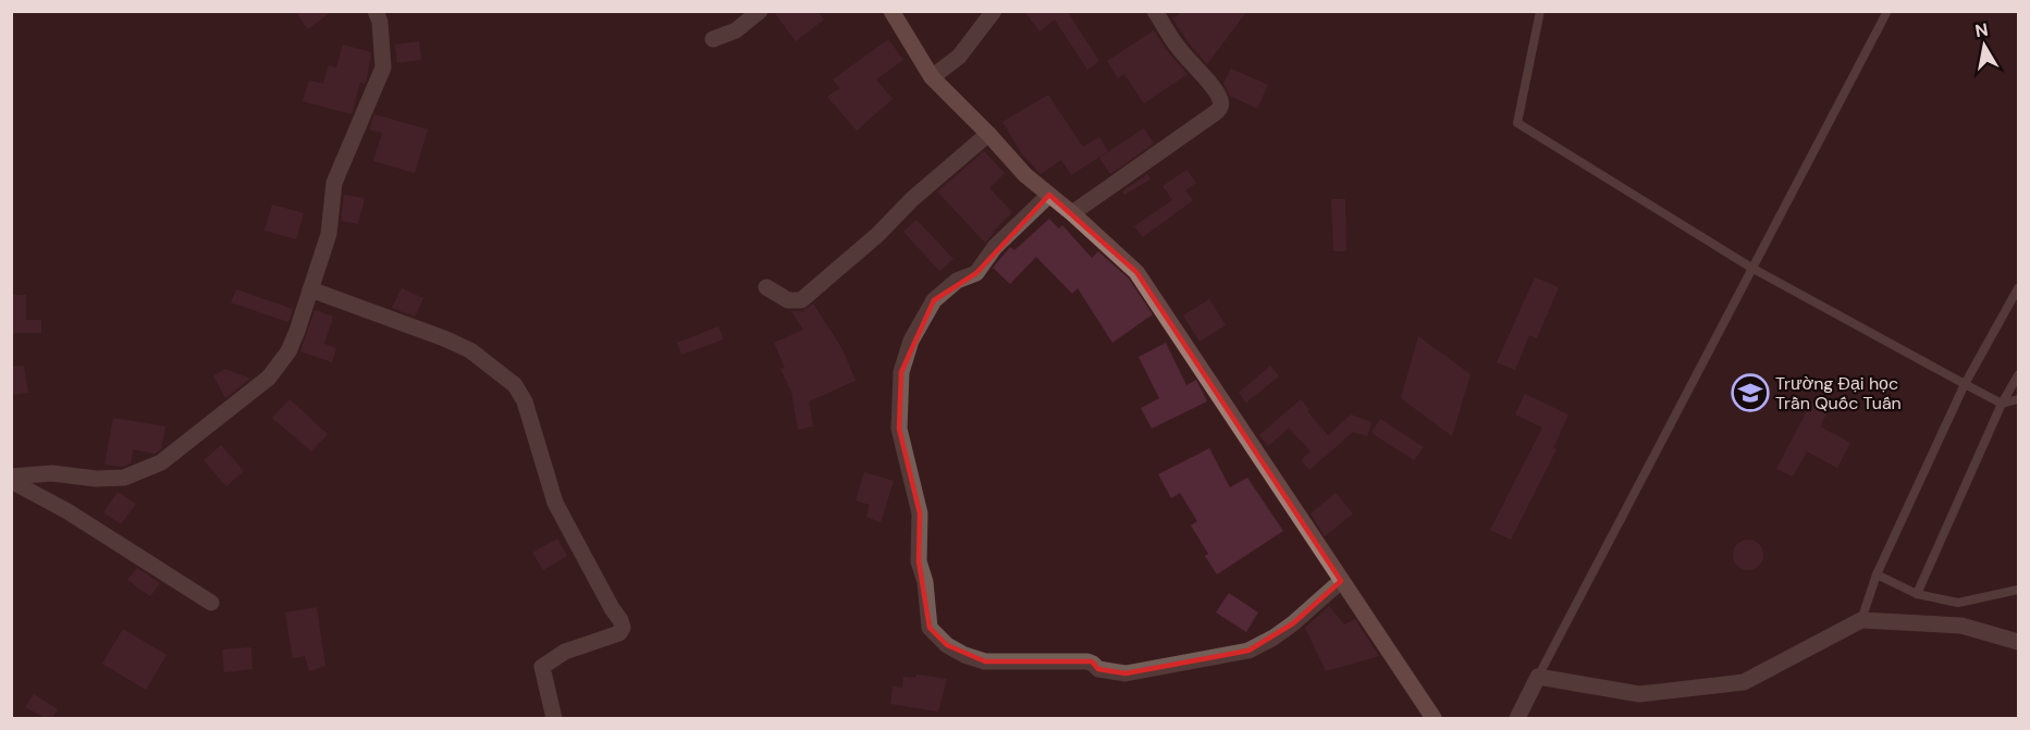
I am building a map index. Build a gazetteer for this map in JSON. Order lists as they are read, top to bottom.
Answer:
{
  "places": {
    "school or university": ["Trường Đại học Trần Quốc Tuấn"]
  },
  "north": "top"
}
